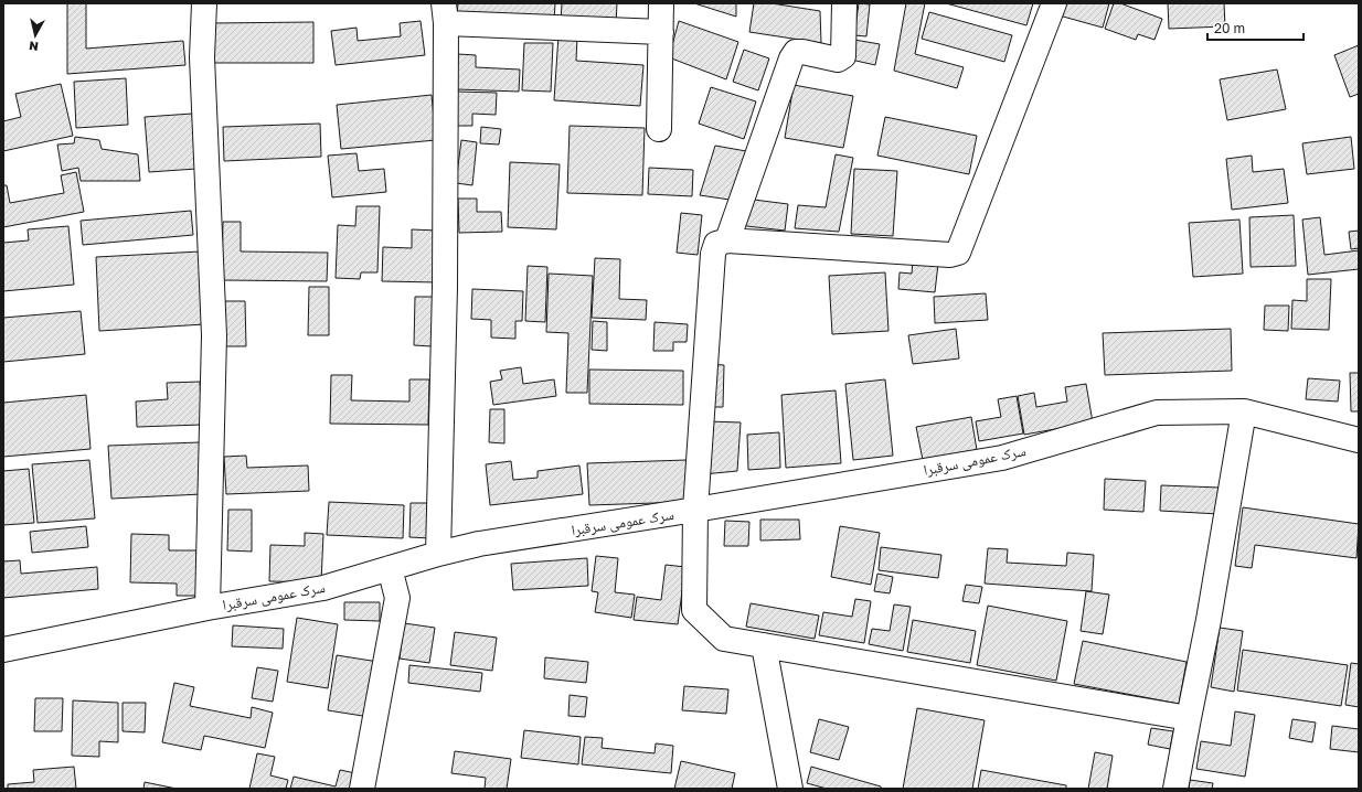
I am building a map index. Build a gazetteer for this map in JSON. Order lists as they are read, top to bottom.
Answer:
{
  "streets": {
    "street": ["سرک عمومی سرقبرا"]
  },
  "scale_bar": "20 m",
  "north": "bottom"
}
